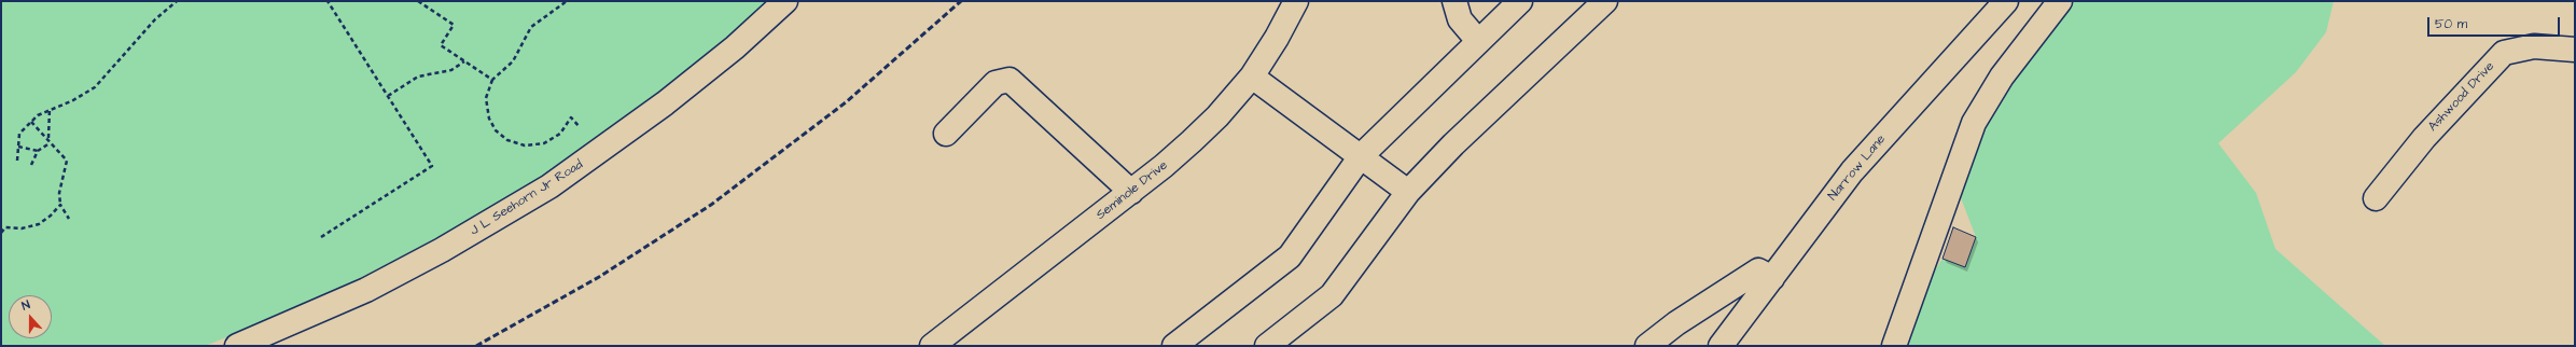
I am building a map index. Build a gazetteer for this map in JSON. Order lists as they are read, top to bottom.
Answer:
{
  "streets": {
    "street": [
      "Ashwood Drive",
      "Narrow Lane",
      "Seminole Drive",
      "J L Seehorn Jr Road"
    ]
  },
  "scale_bar": "50 m",
  "north": "top"
}
